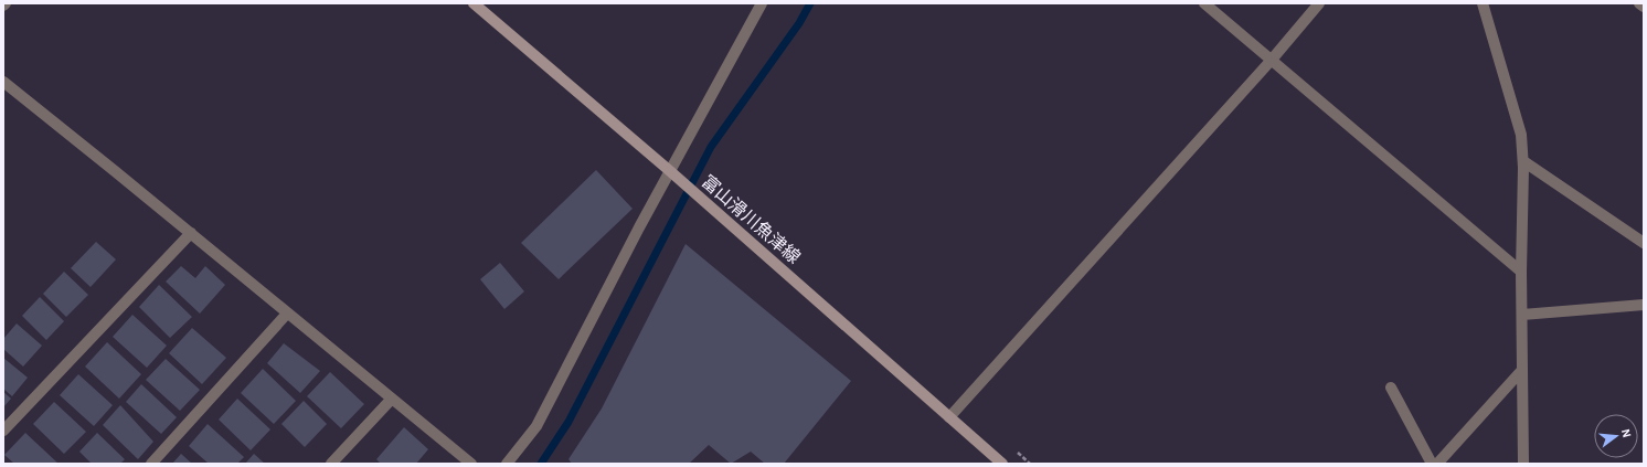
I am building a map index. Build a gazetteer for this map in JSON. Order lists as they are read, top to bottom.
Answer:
{
  "streets": {
    "main road": ["富山滑川魚津線"]
  },
  "north": "right"
}
